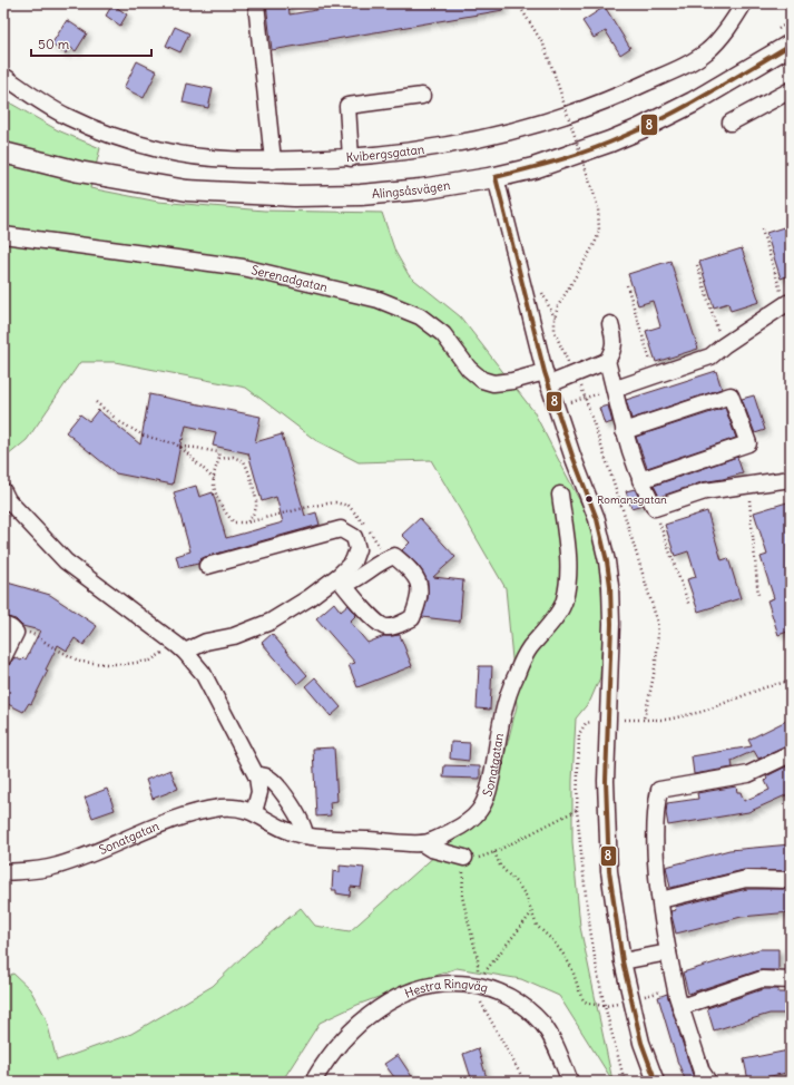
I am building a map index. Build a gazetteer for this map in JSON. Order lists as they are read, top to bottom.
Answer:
{
  "streets": {
    "main road": ["Alingsåsvägen"],
    "street": [
      "Kvibergsgatan",
      "Serenadgatan",
      "Sonatgatan",
      "Hestra Ringväg"
    ]
  },
  "places": ["Romansgatan"],
  "lines": ["transit line 8"],
  "scale_bar": "50 m"
}
